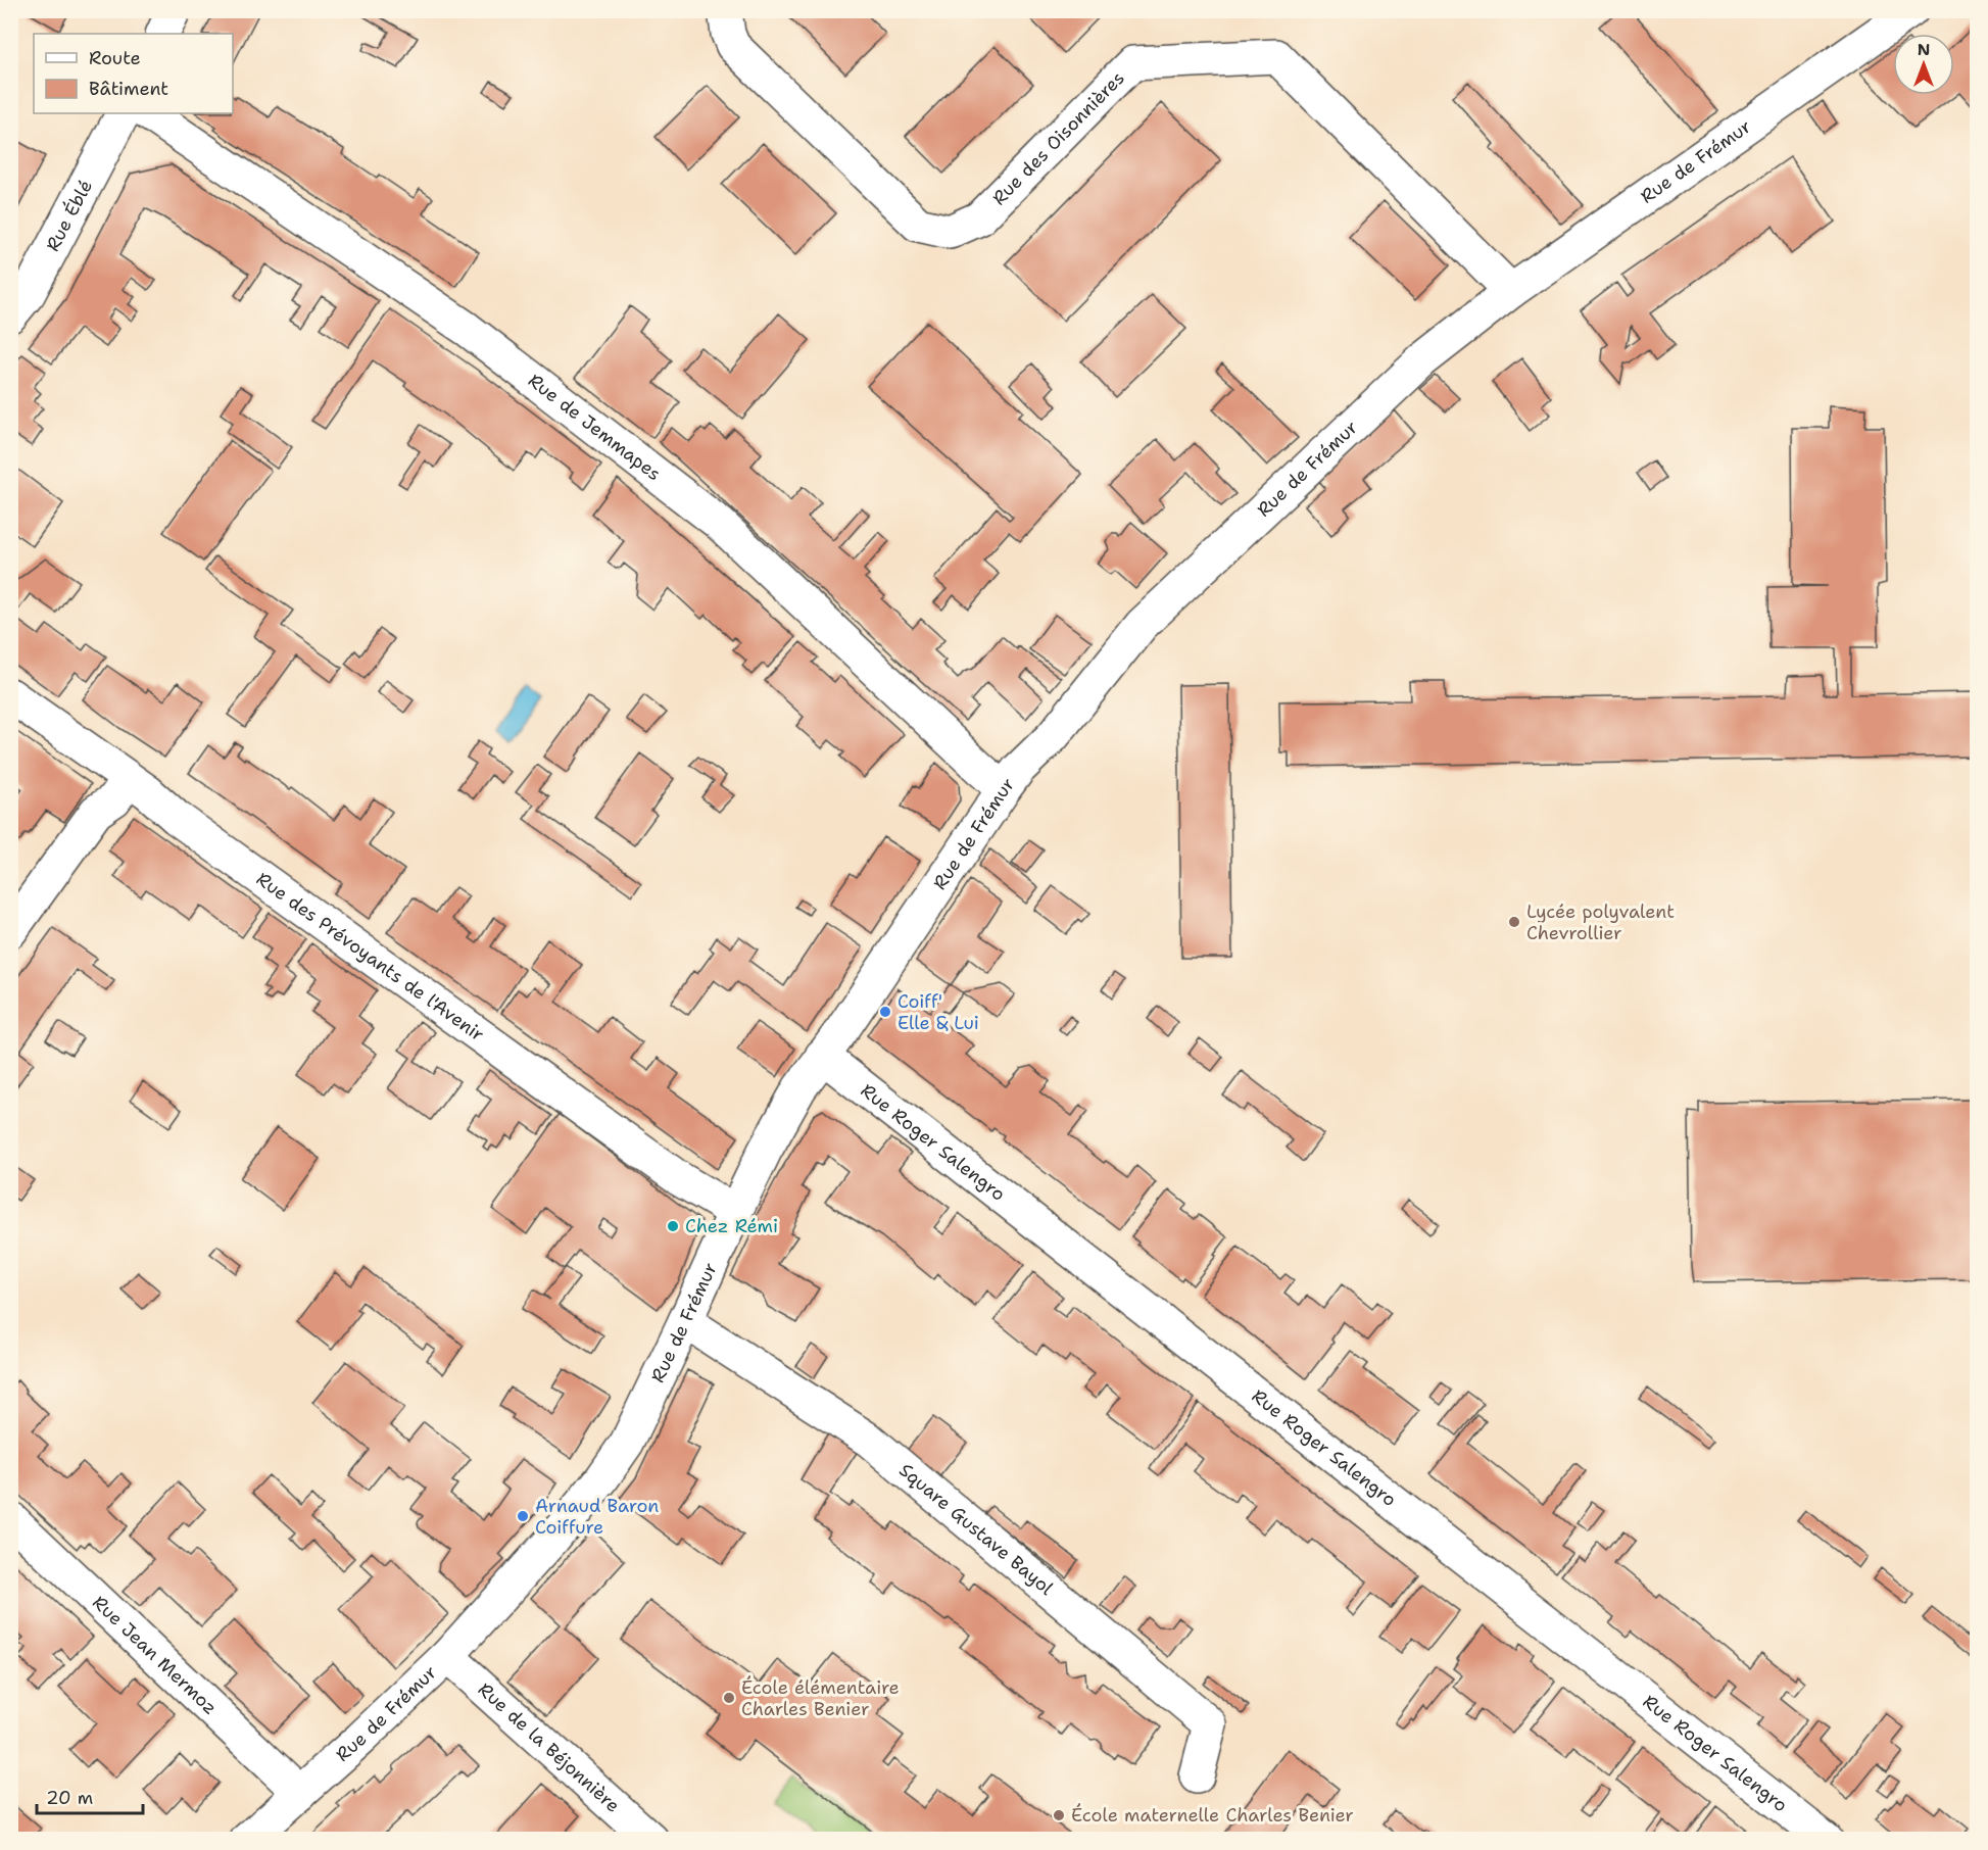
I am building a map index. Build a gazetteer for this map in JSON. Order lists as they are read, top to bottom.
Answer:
{
  "streets": {
    "street": [
      "Rue des Oisonnières",
      "Rue de Frémur",
      "Rue Éblé",
      "Rue de Jemmapes",
      "Rue des Prévoyants de l'Avenir",
      "Rue Roger Salengro",
      "Square Gustave Bayol",
      "Rue Jean Mermoz",
      "Rue de la Béjonnière"
    ]
  },
  "crossings": [
    ["Rue des Oisonnières", "Rue de Frémur"],
    ["Rue de Frémur", "Rue de Jemmapes"],
    ["Rue de Frémur", "Rue des Prévoyants de l'Avenir"],
    ["Rue de Frémur", "Rue Roger Salengro"],
    ["Rue de Frémur", "Square Gustave Bayol"],
    ["Rue de Frémur", "Rue Jean Mermoz"],
    ["Rue de Frémur", "Rue de la Béjonnière"]
  ],
  "places": [
    "Lycée polyvalent Chevrollier",
    "Coiff' Elle & Lui",
    "Chez Rémi",
    "Arnaud Baron Coiffure",
    "École élémentaire Charles Benier",
    "École maternelle Charles Benier"
  ],
  "legend": ["Route", "Bâtiment"],
  "scale_bar": "20 m",
  "north": "top"
}
